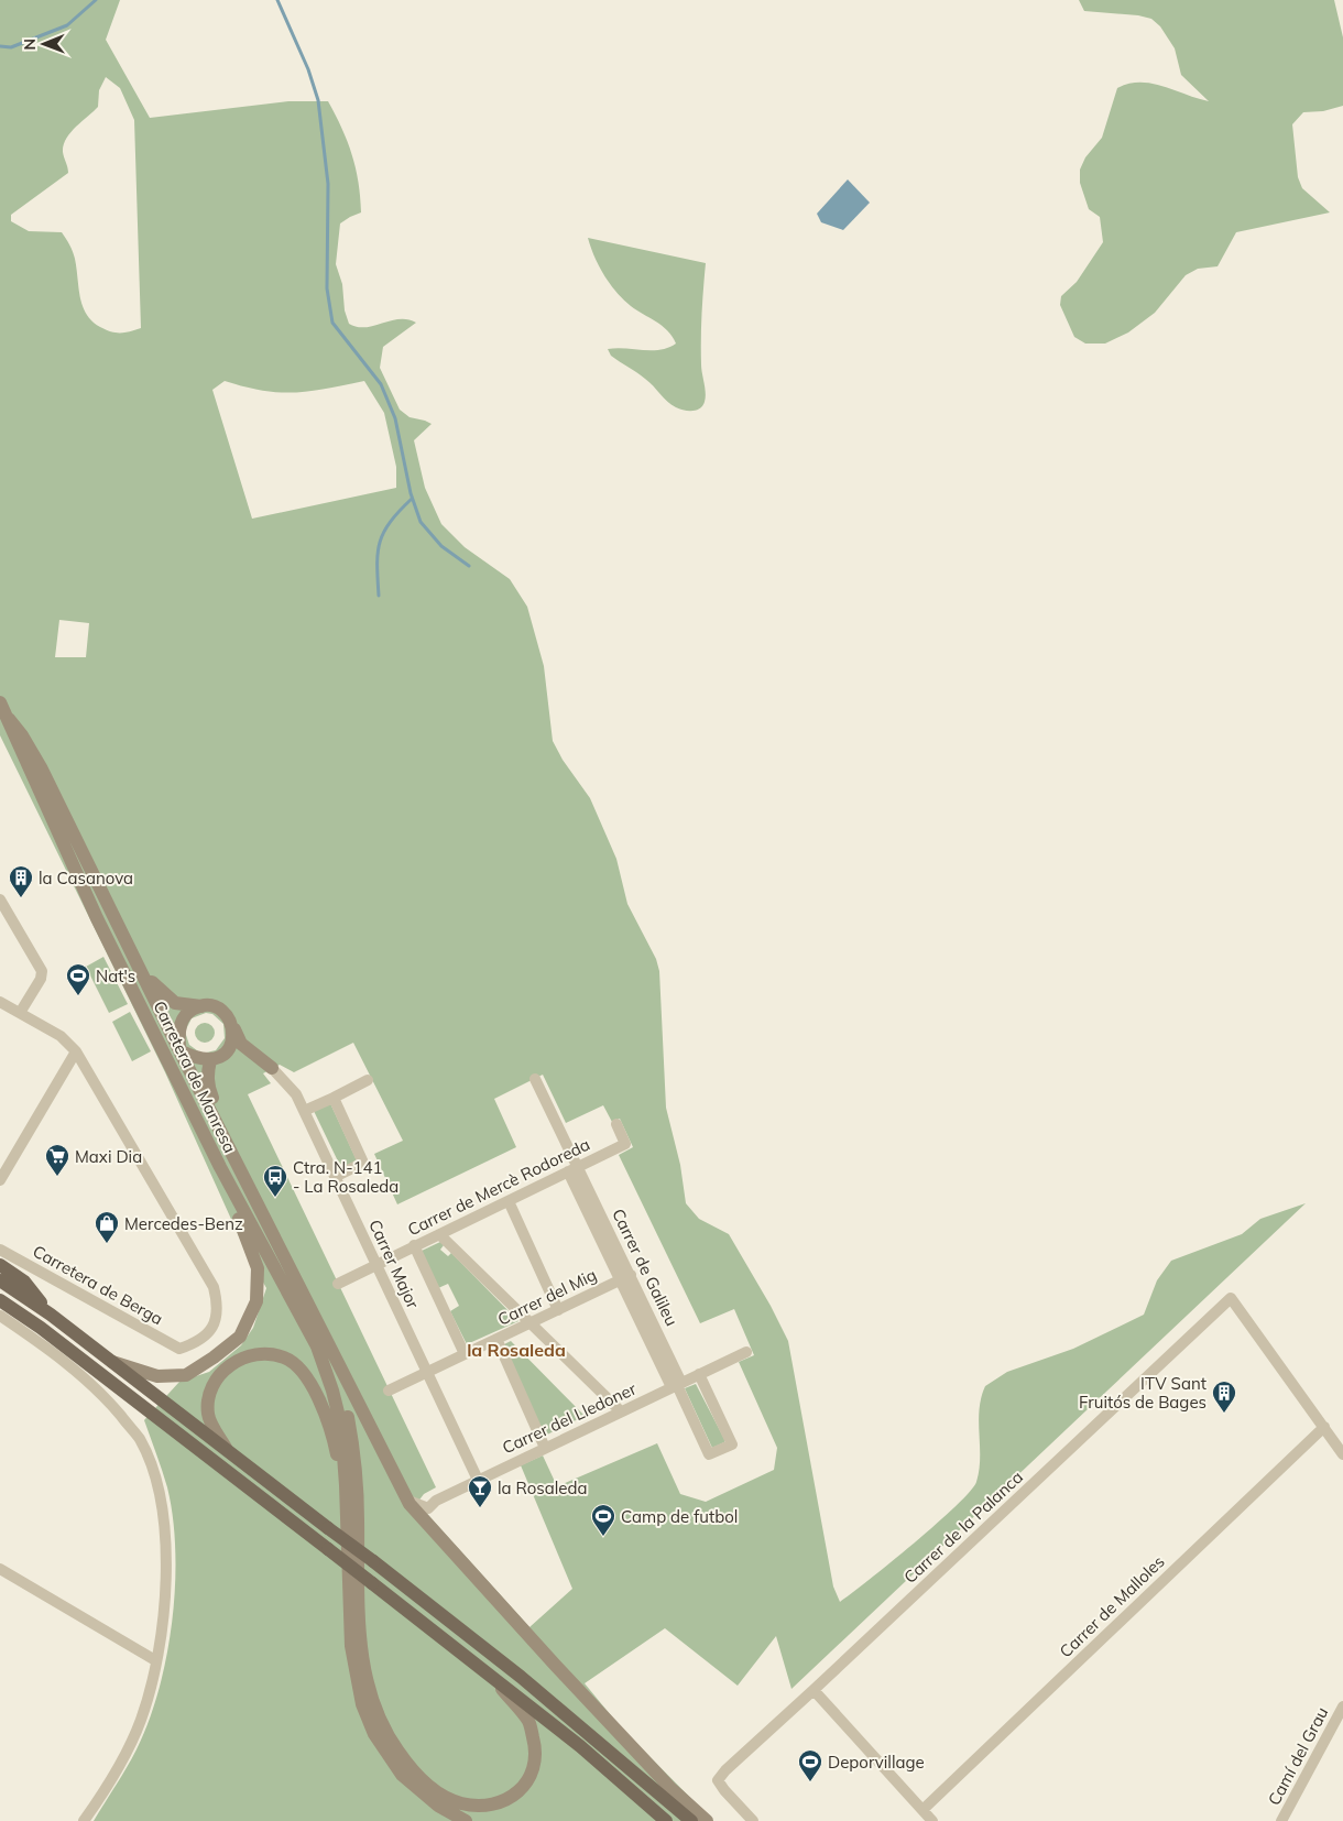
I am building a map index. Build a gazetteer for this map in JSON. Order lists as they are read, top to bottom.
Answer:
{
  "streets": {
    "main road": ["Carretera de Manresa"],
    "street": [
      "Carrer de Mercè Rodoreda",
      "Carrer Major",
      "Carrer de Galileu",
      "Carretera de Berga",
      "Carrer del Mig",
      "Carrer del Lledoner",
      "Carrer de la Palanca",
      "Carrer de Malloles",
      "Camí del Grau"
    ]
  },
  "crossings": [
    ["Carrer de Mercè Rodoreda", "Carrer Major"],
    ["Carrer de Mercè Rodoreda", "Carrer de Galileu"],
    ["Carrer Major", "Carrer del Mig"],
    ["Carrer Major", "Carrer del Lledoner"],
    ["Carrer de Galileu", "Carrer del Mig"],
    ["Carrer de Galileu", "Carrer del Lledoner"],
    ["Carrer de la Palanca", "Carrer de Malloles"]
  ],
  "districts": ["la Rosaleda"],
  "places": {
    "building": ["la Casanova", "ITV Sant Fruitós de Bages"],
    "sports": ["Nat's", "Camp de futbol", "Deporvillage"],
    "supermarket": ["Maxi Dia"],
    "bus stop": ["Ctra. N-141 - La Rosaleda"],
    "shop": ["Mercedes-Benz"],
    "bar": ["la Rosaleda"]
  },
  "north": "left"
}
